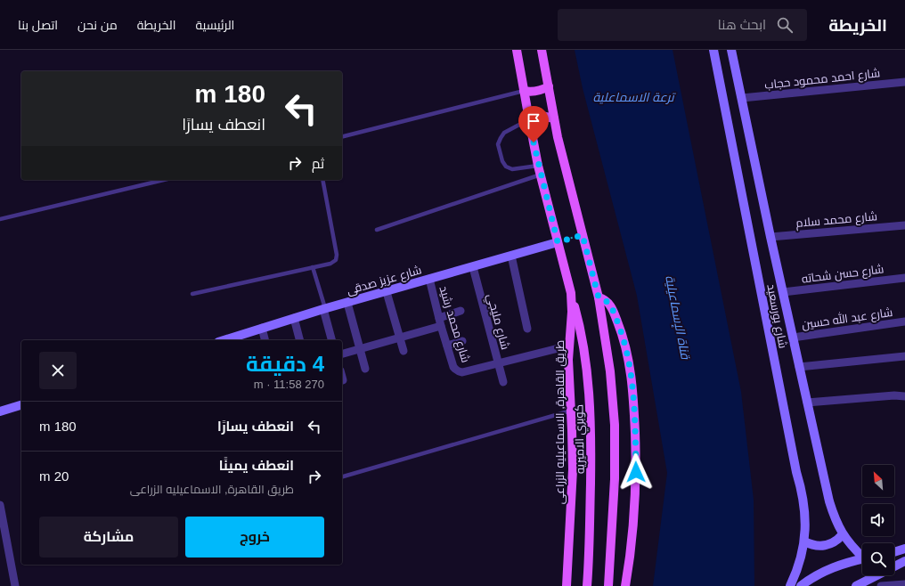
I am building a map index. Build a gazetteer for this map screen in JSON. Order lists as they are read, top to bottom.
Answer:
{
  "streets": {
    "main road": [
      "شارع عزيز صدقى",
      "شارع بورسعيد",
      "طريق القاهرة, الاسماعيليه الزراعى",
      "كوبري الاميريه"
    ],
    "street": [
      "شارع احمد محمود حجاب",
      "شارع محمد سلام",
      "شارع حسن شحاته",
      "شارع عبد الله حسين",
      "شارع مليجي",
      "شارع محمد رشيد"
    ]
  },
  "crossings": [
    ["شارع احمد محمود حجاب", "شارع بورسعيد"],
    ["شارع محمد سلام", "شارع بورسعيد"],
    ["شارع حسن شحاته", "شارع بورسعيد"],
    ["شارع عزيز صدقى", "شارع مليجي"],
    ["شارع عزيز صدقى", "شارع محمد رشيد"],
    ["شارع عزيز صدقى", "طريق القاهرة, الاسماعيليه الزراعى"],
    ["شارع بورسعيد", "شارع عبد الله حسين"],
    ["شارع مليجي", "شارع محمد رشيد"],
    ["طريق القاهرة, الاسماعيليه الزراعى", "كوبري الاميريه"]
  ],
  "water": ["ترعة الاسماعلية", "قناة الإسماعيلية"],
  "north": "top left",
  "page": {
    "header": "الخريطة",
    "search": "ابحث هنا",
    "nav": [
      "الرئيسية",
      "الخريطة",
      "من نحن",
      "اتصل بنا"
    ],
    "turn": ["180 m", "انعطف يسارًا"],
    "then": "ثم",
    "heading": ["4 دقيقة", "270 m · 11:58"],
    "list": [
      {
        "name": "انعطف يسارًا",
        "value": "180 m"
      },
      {
        "name": "انعطف يمينًا",
        "note": "طريق القاهرة, الاسماعيليه الزراعى",
        "value": "20 m"
      }
    ],
    "buttons": ["خروج", "مشاركة"]
  }
}
